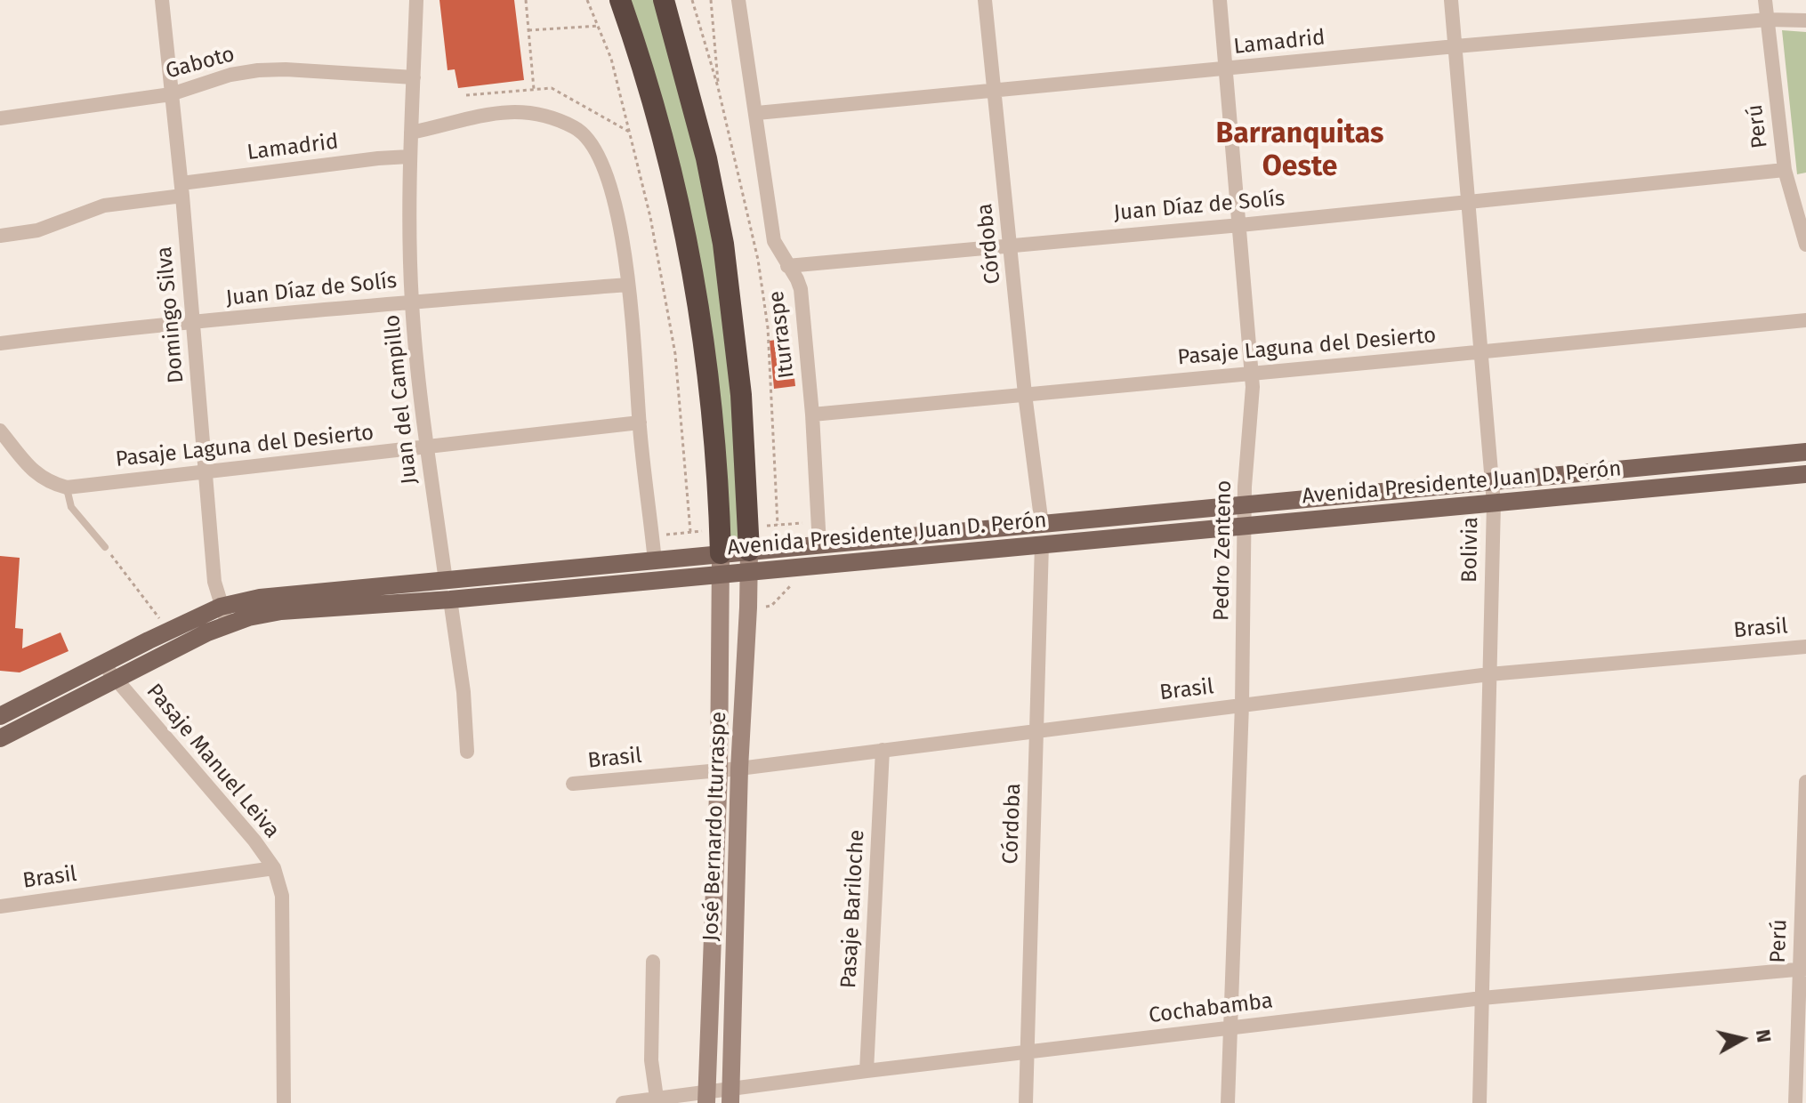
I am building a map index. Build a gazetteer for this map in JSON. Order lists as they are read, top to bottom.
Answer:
{
  "streets": {
    "main road": ["Avenida Presidente Juan D. Perón", "José Bernardo Iturraspe"],
    "street": [
      "Lamadrid",
      "Gaboto",
      "Perú",
      "Juan Díaz de Solís",
      "Córdoba",
      "Domingo Silva",
      "Iturraspe",
      "Pasaje Laguna del Desierto",
      "Juan del Campillo",
      "Bolivia",
      "Pedro Zenteno",
      "Brasil",
      "Pasaje Manuel Leiva",
      "Pasaje Bariloche",
      "Cochabamba"
    ]
  },
  "crossings": [
    ["Lamadrid", "Perú"],
    ["Lamadrid", "Córdoba"],
    ["Lamadrid", "Domingo Silva"],
    ["Lamadrid", "Iturraspe"],
    ["Lamadrid", "Juan del Campillo"],
    ["Lamadrid", "Bolivia"],
    ["Lamadrid", "Pedro Zenteno"],
    ["Gaboto", "Domingo Silva"],
    ["Gaboto", "Juan del Campillo"],
    ["Perú", "Juan Díaz de Solís"],
    ["Perú", "Cochabamba"],
    ["Juan Díaz de Solís", "Córdoba"],
    ["Juan Díaz de Solís", "Domingo Silva"],
    ["Juan Díaz de Solís", "Iturraspe"],
    ["Juan Díaz de Solís", "Juan del Campillo"],
    ["Juan Díaz de Solís", "Bolivia"],
    ["Juan Díaz de Solís", "Pedro Zenteno"],
    ["Córdoba", "Pasaje Laguna del Desierto"],
    ["Córdoba", "Avenida Presidente Juan D. Perón"],
    ["Córdoba", "Brasil"],
    ["Córdoba", "Cochabamba"],
    ["Domingo Silva", "Pasaje Laguna del Desierto"],
    ["Domingo Silva", "Avenida Presidente Juan D. Perón"],
    ["Iturraspe", "Pasaje Laguna del Desierto"],
    ["Iturraspe", "Avenida Presidente Juan D. Perón"],
    ["Pasaje Laguna del Desierto", "Juan del Campillo"],
    ["Pasaje Laguna del Desierto", "Bolivia"],
    ["Pasaje Laguna del Desierto", "Pedro Zenteno"],
    ["Juan del Campillo", "Avenida Presidente Juan D. Perón"],
    ["Avenida Presidente Juan D. Perón", "Bolivia"],
    ["Avenida Presidente Juan D. Perón", "Pedro Zenteno"],
    ["Avenida Presidente Juan D. Perón", "Pasaje Manuel Leiva"],
    ["Avenida Presidente Juan D. Perón", "José Bernardo Iturraspe"],
    ["Bolivia", "Brasil"],
    ["Bolivia", "Cochabamba"],
    ["Pedro Zenteno", "Brasil"],
    ["Pedro Zenteno", "Cochabamba"],
    ["Brasil", "Pasaje Manuel Leiva"],
    ["Brasil", "José Bernardo Iturraspe"],
    ["Brasil", "Pasaje Bariloche"],
    ["José Bernardo Iturraspe", "Cochabamba"],
    ["Pasaje Bariloche", "Cochabamba"]
  ],
  "districts": ["Barranquitas Oeste"],
  "north": "right"
}
